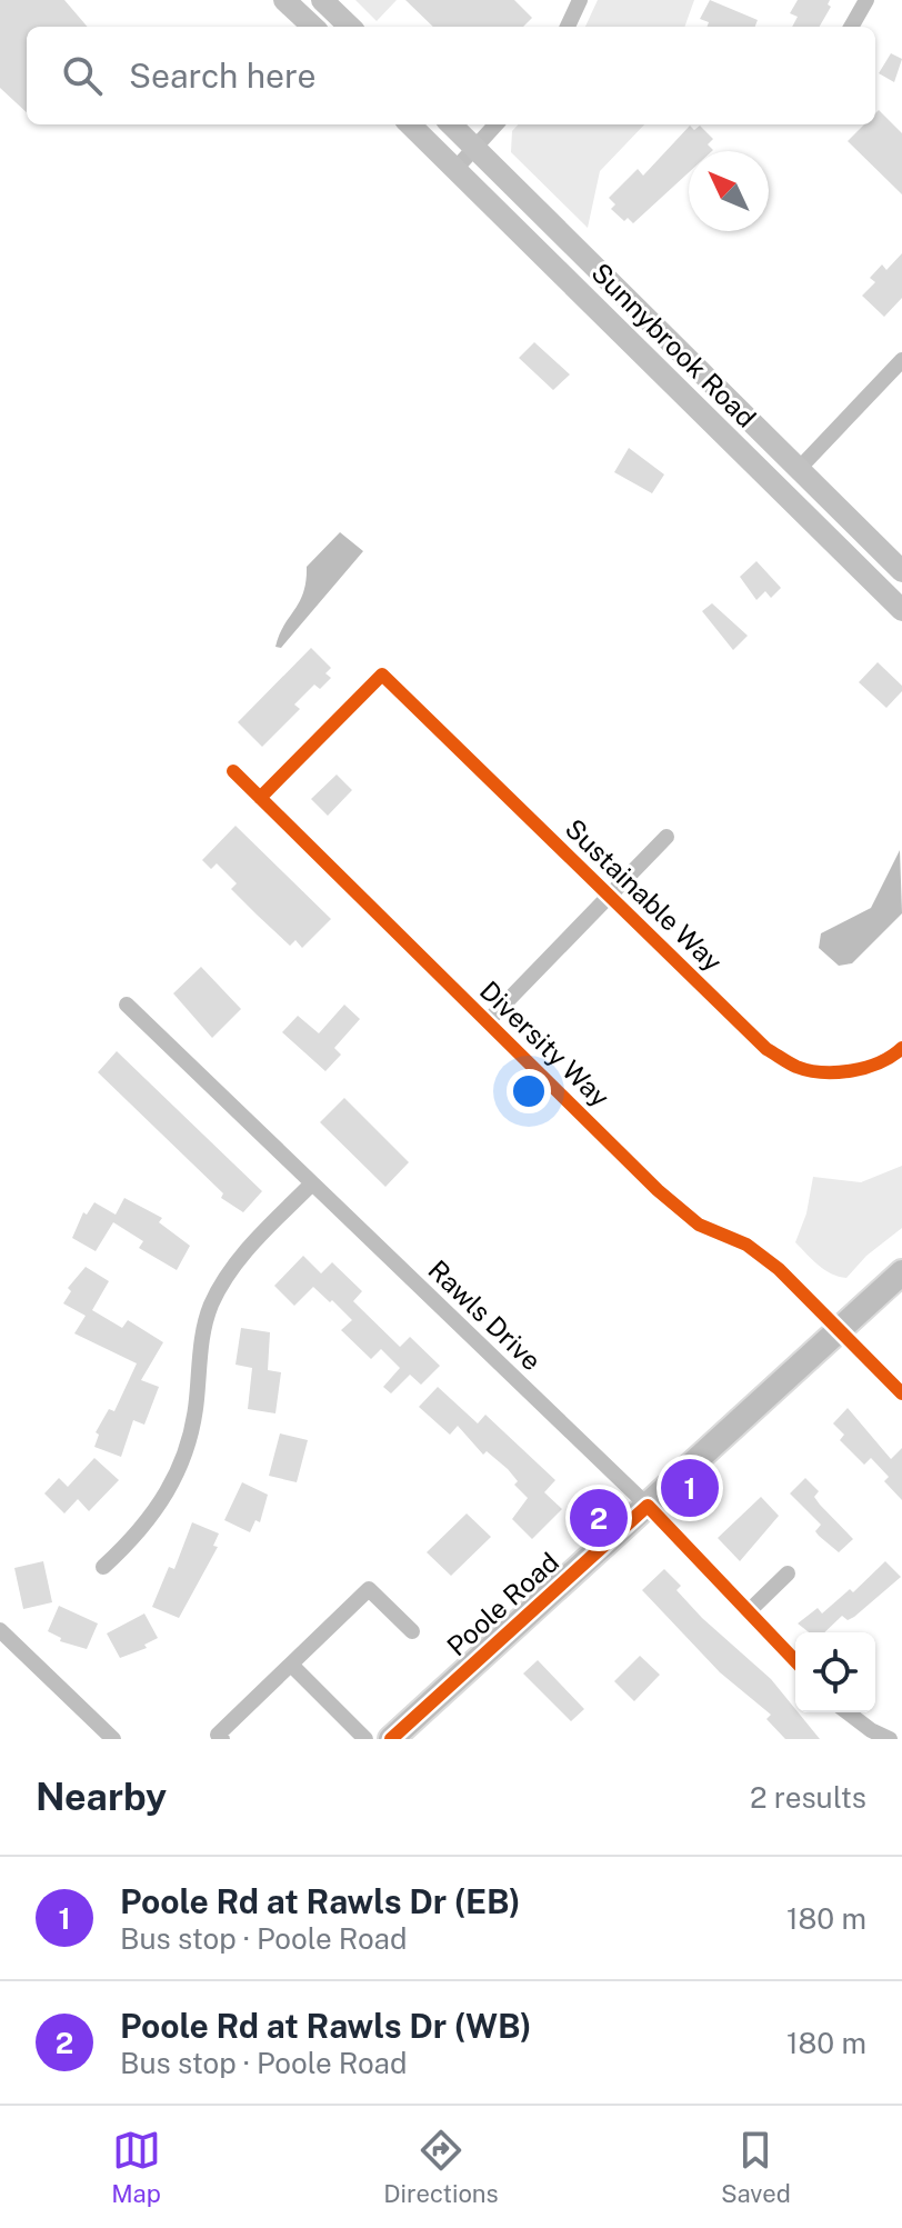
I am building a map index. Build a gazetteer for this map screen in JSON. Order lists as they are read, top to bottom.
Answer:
{
  "streets": {
    "main road": ["Sunnybrook Road", "Poole Road"],
    "street": ["Sustainable Way", "Diversity Way", "Rawls Drive"]
  },
  "crossings": [
    ["Sustainable Way", "Diversity Way"],
    ["Diversity Way", "Poole Road"],
    ["Rawls Drive", "Poole Road"]
  ],
  "north": "top left",
  "page": {
    "search": "Search here",
    "pins": ["1", "2"],
    "heading": ["Nearby", "2 results"],
    "list": [
      {
        "mark": "1",
        "name": "Poole Rd at Rawls Dr (EB)",
        "note": "Bus stop · Poole Road",
        "value": "180 m"
      },
      {
        "mark": "2",
        "name": "Poole Rd at Rawls Dr (WB)",
        "note": "Bus stop · Poole Road",
        "value": "180 m"
      }
    ],
    "nav": ["Map", "Directions", "Saved"]
  }
}
